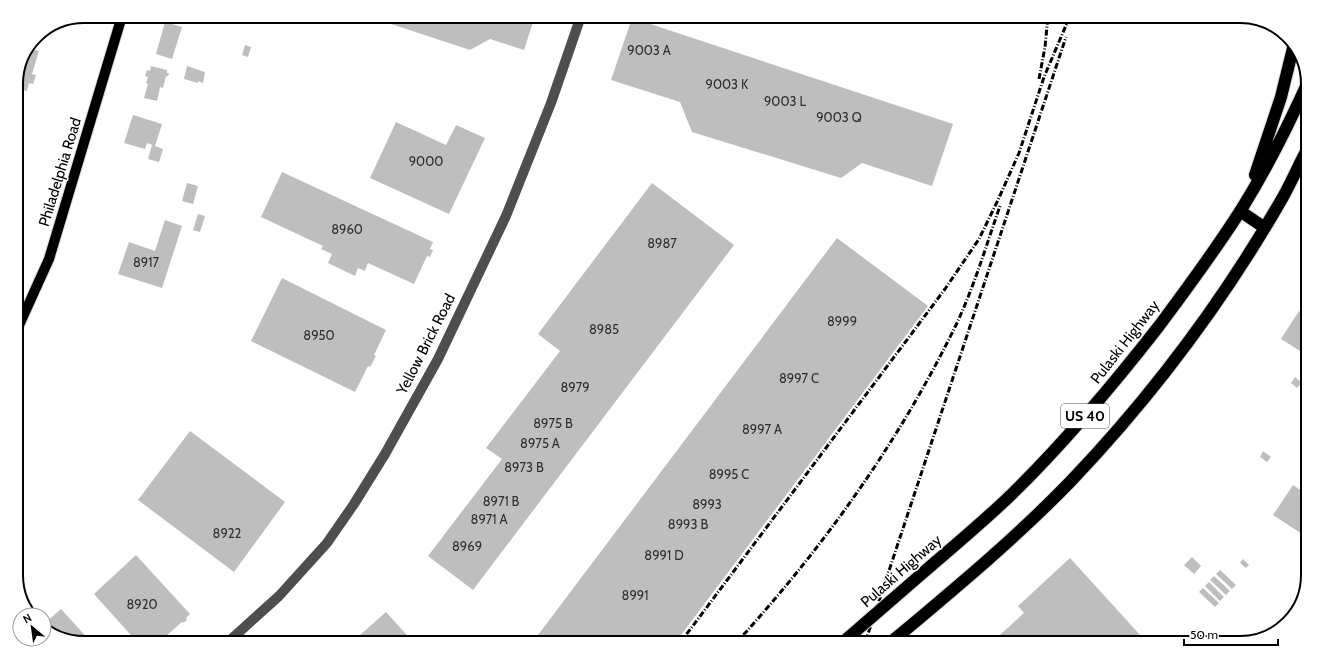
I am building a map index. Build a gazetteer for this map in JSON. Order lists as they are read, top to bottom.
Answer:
{
  "streets": {
    "highway": ["Pulaski Highway", "US 40"],
    "main road": ["Philadelphia Road"],
    "street": ["Yellow Brick Road"]
  },
  "house_numbers": [
    "9003 A",
    "9003 K",
    "9003 L",
    "9003 Q",
    "9000",
    "8960",
    "8987",
    "8917",
    "8999",
    "8985",
    "8950",
    "8997 C",
    "8979",
    "8975 B",
    "8997 A",
    "8975 A",
    "8973 B",
    "8995 C",
    "8971 B",
    "8993",
    "8971 A",
    "8993 B",
    "8922",
    "8969",
    "8991 D",
    "8991",
    "8920"
  ],
  "scale_bar": "50 m",
  "north": "top left"
}
